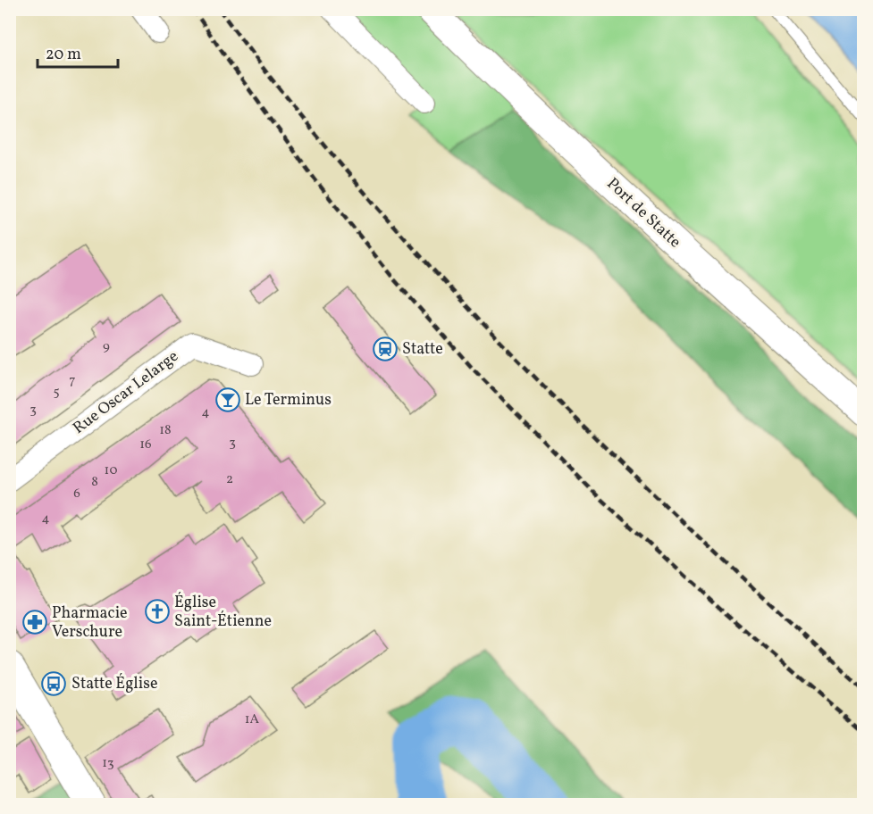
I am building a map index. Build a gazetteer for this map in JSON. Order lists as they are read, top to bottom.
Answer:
{
  "streets": {
    "street": ["Port de Statte", "Rue Oscar Lelarge"]
  },
  "places": {
    "station": ["Statte"],
    "bar": ["Le Terminus"],
    "church": ["Église Saint-Étienne"],
    "pharmacy": ["Pharmacie Verschure"],
    "bus stop": ["Statte Église"]
  },
  "house_numbers": [
    "9",
    "7",
    "5",
    "3",
    "4",
    "18",
    "3",
    "16",
    "10",
    "2",
    "8",
    "6",
    "4",
    "1A",
    "13"
  ],
  "scale_bar": "20 m"
}
